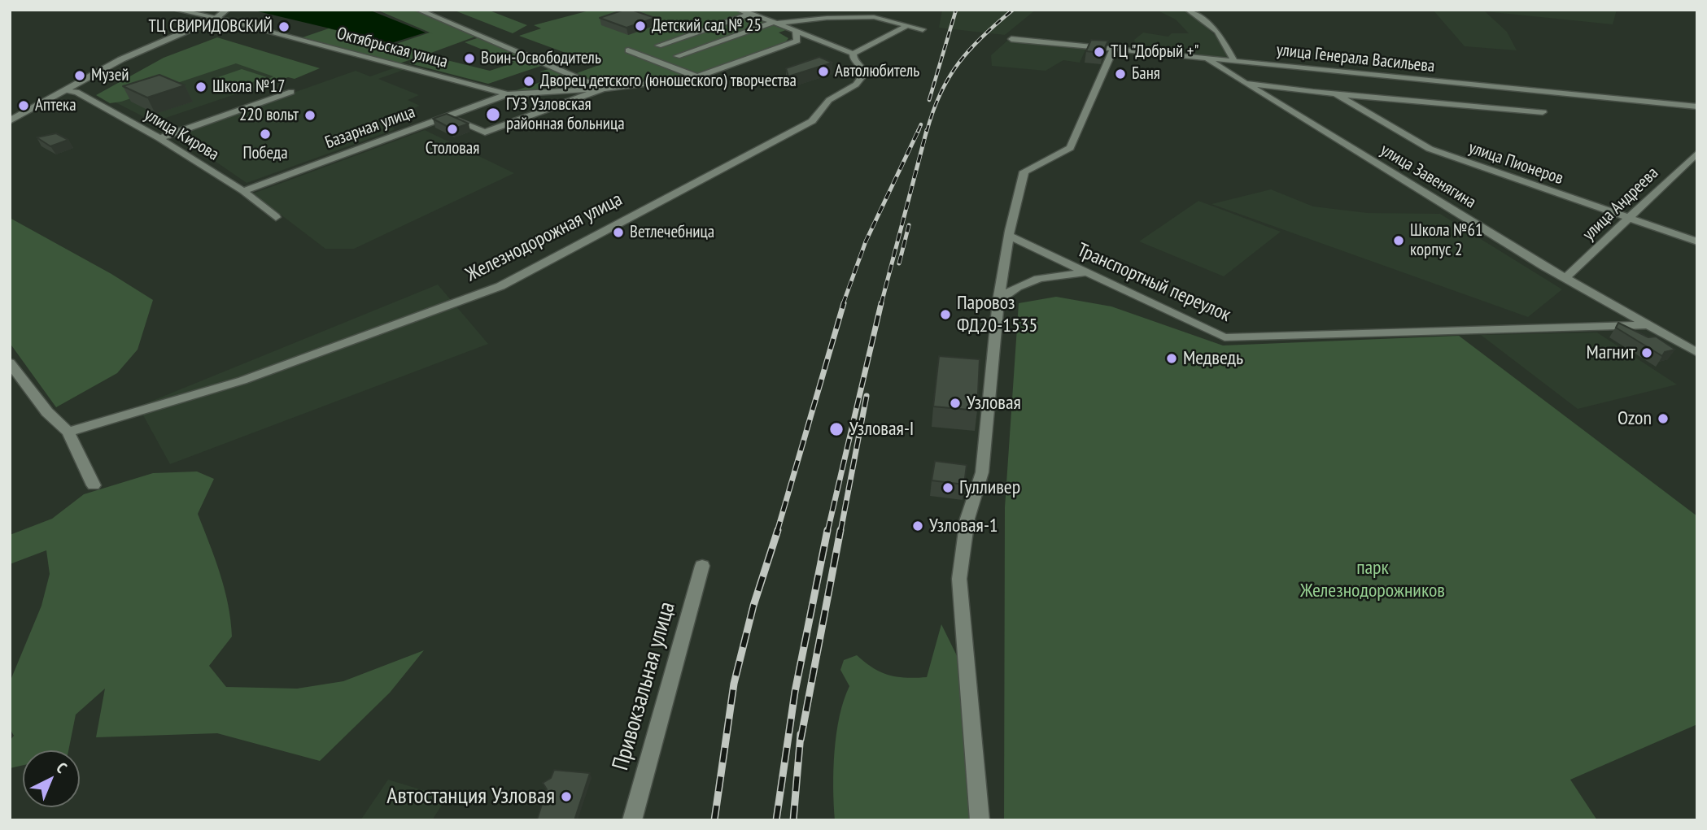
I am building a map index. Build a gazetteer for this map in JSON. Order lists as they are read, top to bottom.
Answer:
{
  "streets": {
    "street": [
      "Октябрьская улица",
      "улица Генерала Васильева",
      "Базарная улица",
      "улица Кирова",
      "улица Пионеров",
      "улица Завенягина",
      "улица Андреева",
      "Железнодорожная улица",
      "Транспортный переулок",
      "Привокзальная улица"
    ]
  },
  "crossings": [
    ["Октябрьская улица", "Базарная улица"],
    ["улица Генерала Васильева", "улица Завенягина"],
    ["Базарная улица", "улица Кирова"],
    ["улица Пионеров", "улица Андреева"],
    ["улица Завенягина", "улица Андреева"],
    ["улица Завенягина", "Транспортный переулок"]
  ],
  "parks": ["парк Железнодорожников"],
  "places": [
    "Детский сад № 25",
    "ТЦ СВИРИДОВСКИЙ",
    "ТЦ \"Добрый +\"",
    "Воин-Освободитель",
    "Автолюбитель",
    "Баня",
    "Музей",
    "Дворец детского (юношеского) творчества",
    "Школа №17",
    "Аптека",
    "ГУЗ Узловская районная больница",
    "220 вольт",
    "Столовая",
    "Победа",
    "Ветлечебница",
    "Школа №61 корпус 2",
    "Паровоз ФД20-1535",
    "Магнит",
    "Медведь",
    "Узловая",
    "Ozon",
    "Узловая-I",
    "Гулливер",
    "Узловая-1",
    "Автостанция Узловая"
  ],
  "north": "top right"
}
